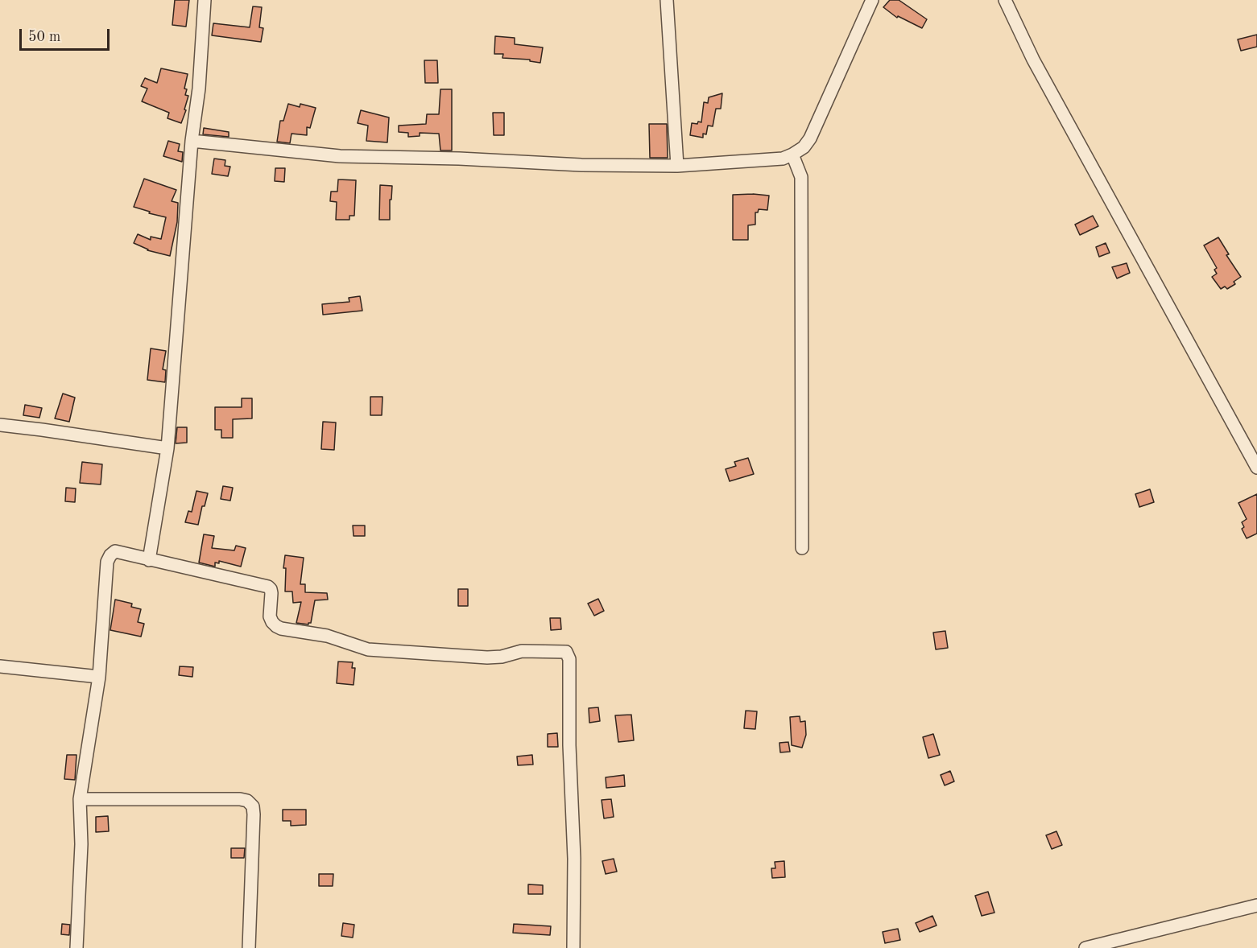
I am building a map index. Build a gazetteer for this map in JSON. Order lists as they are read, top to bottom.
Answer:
{
  "scale_bar": "50 m"
}
